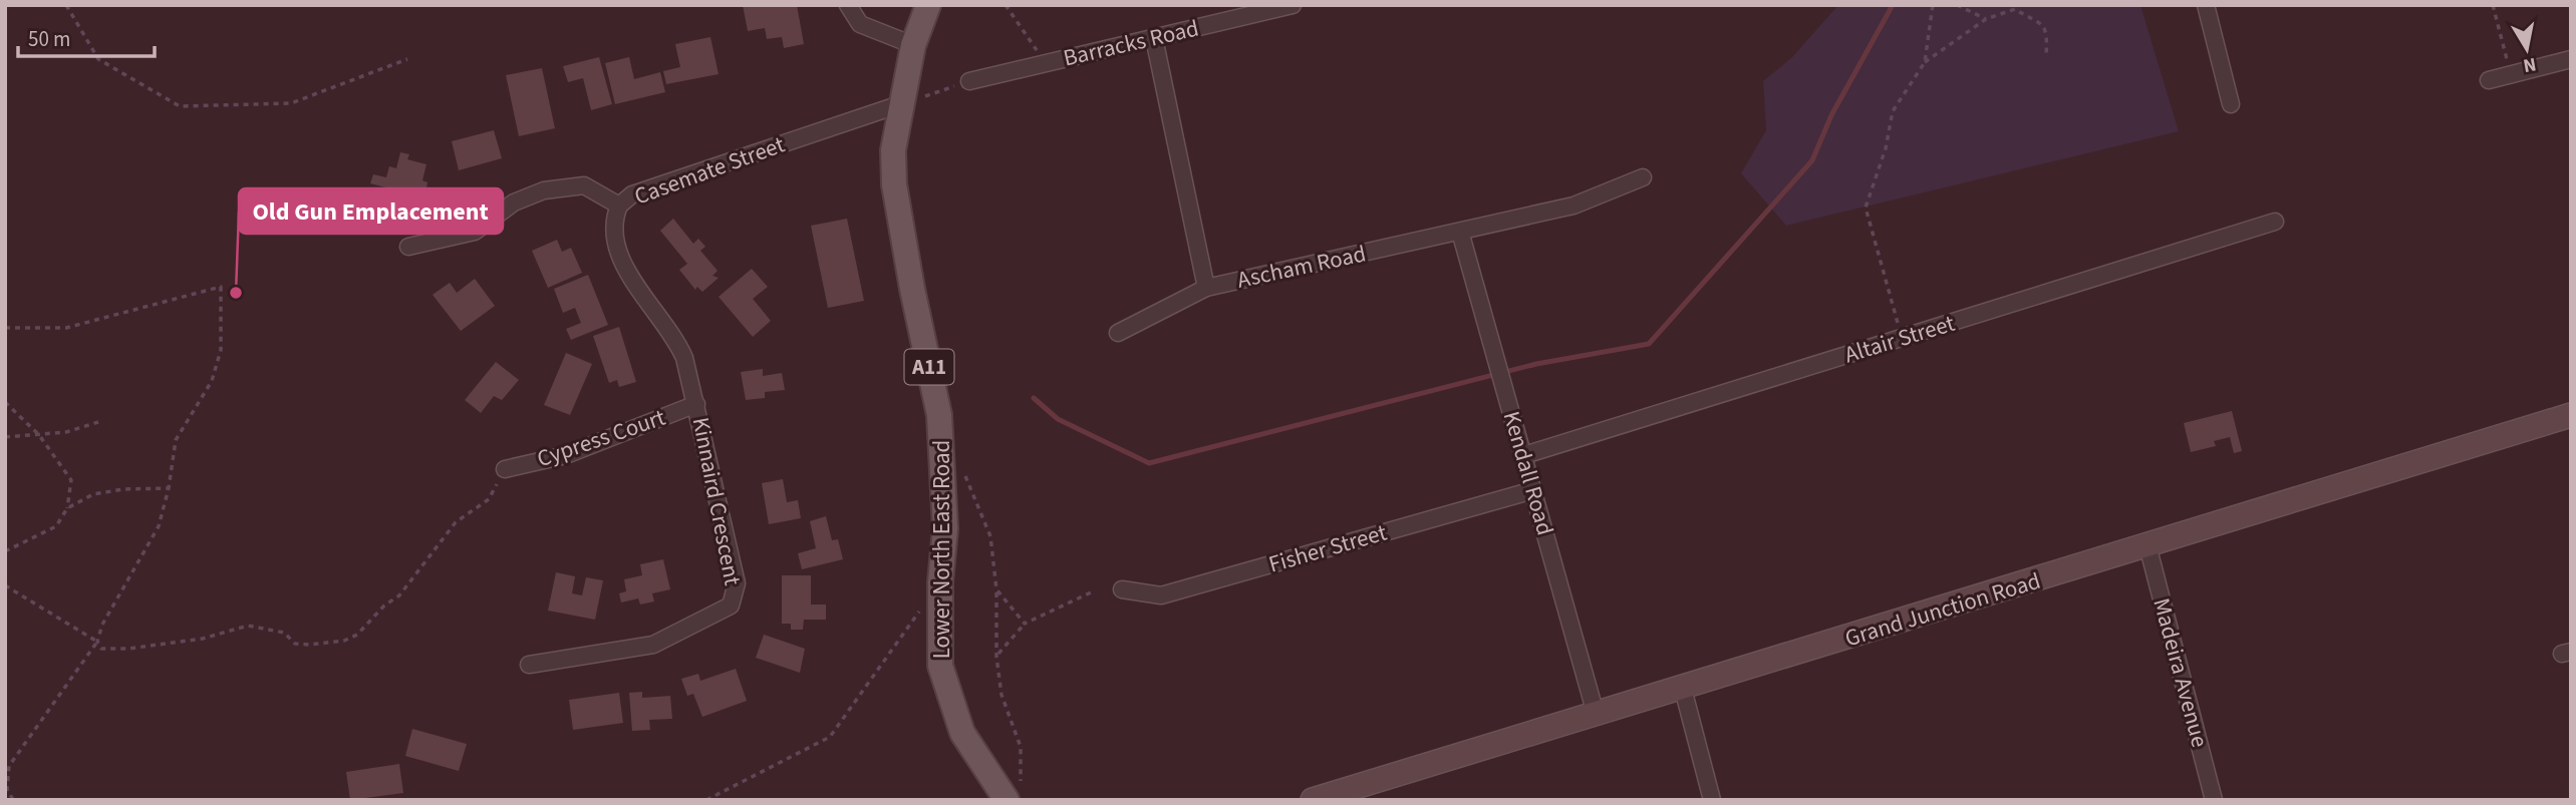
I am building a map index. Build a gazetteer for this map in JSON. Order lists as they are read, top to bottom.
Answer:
{
  "streets": {
    "main road": ["A11", "Lower North East Road", "Grand Junction Road"],
    "street": [
      "Barracks Road",
      "Casemate Street",
      "Ascham Road",
      "Altair Street",
      "Cypress Court",
      "Kendall Road",
      "Kinnaird Crescent",
      "Fisher Street",
      "Madeira Avenue"
    ]
  },
  "crossings": [
    ["Barracks Road", "Ascham Road"],
    ["Casemate Street", "Kinnaird Crescent"],
    ["Casemate Street", "Lower North East Road"],
    ["Ascham Road", "Kendall Road"],
    ["Altair Street", "Kendall Road"],
    ["Cypress Court", "Kinnaird Crescent"],
    ["Kendall Road", "Fisher Street"],
    ["Kendall Road", "Grand Junction Road"],
    ["Grand Junction Road", "Madeira Avenue"]
  ],
  "places": ["Old Gun Emplacement"],
  "scale_bar": "50 m",
  "north": "bottom"
}
